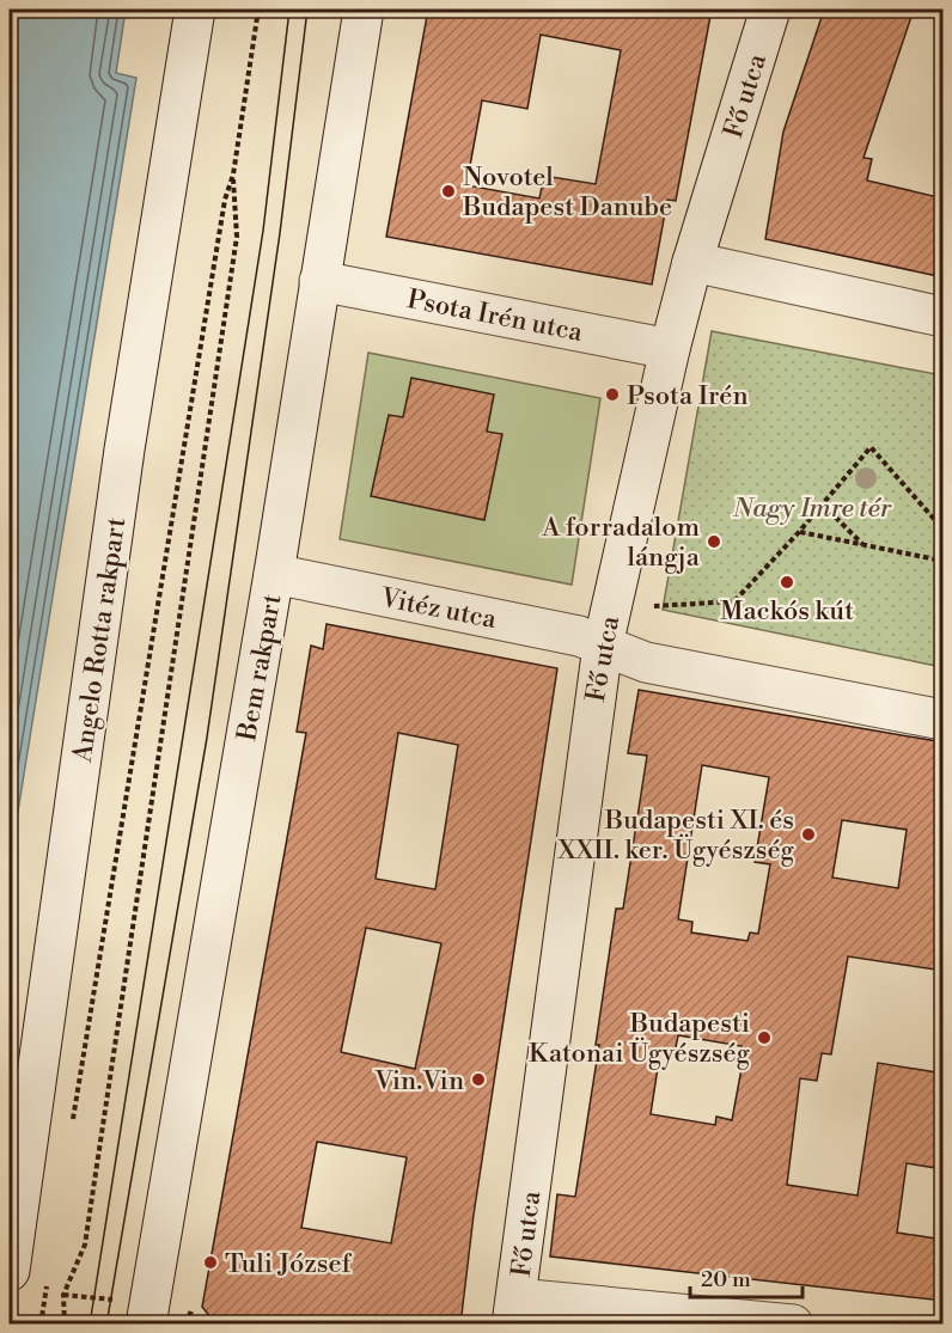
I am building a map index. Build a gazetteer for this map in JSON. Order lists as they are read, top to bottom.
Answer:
{
  "streets": {
    "street": [
      "Fő utca",
      "Psota Irén utca",
      "Vitéz utca",
      "Angelo Rotta rakpart",
      "Bem rakpart"
    ]
  },
  "crossings": [
    ["Fő utca", "Psota Irén utca"],
    ["Fő utca", "Vitéz utca"],
    ["Psota Irén utca", "Bem rakpart"],
    ["Vitéz utca", "Bem rakpart"]
  ],
  "parks": ["Nagy Imre tér"],
  "places": [
    "Novotel Budapest Danube",
    "Psota Irén",
    "A forradalom lángja",
    "Mackós kút",
    "Budapesti XI. és XXII. ker. Ügyészség",
    "Budapesti Katonai Ügyészség",
    "Vin.Vin",
    "Tuli József"
  ],
  "scale_bar": "20 m"
}
